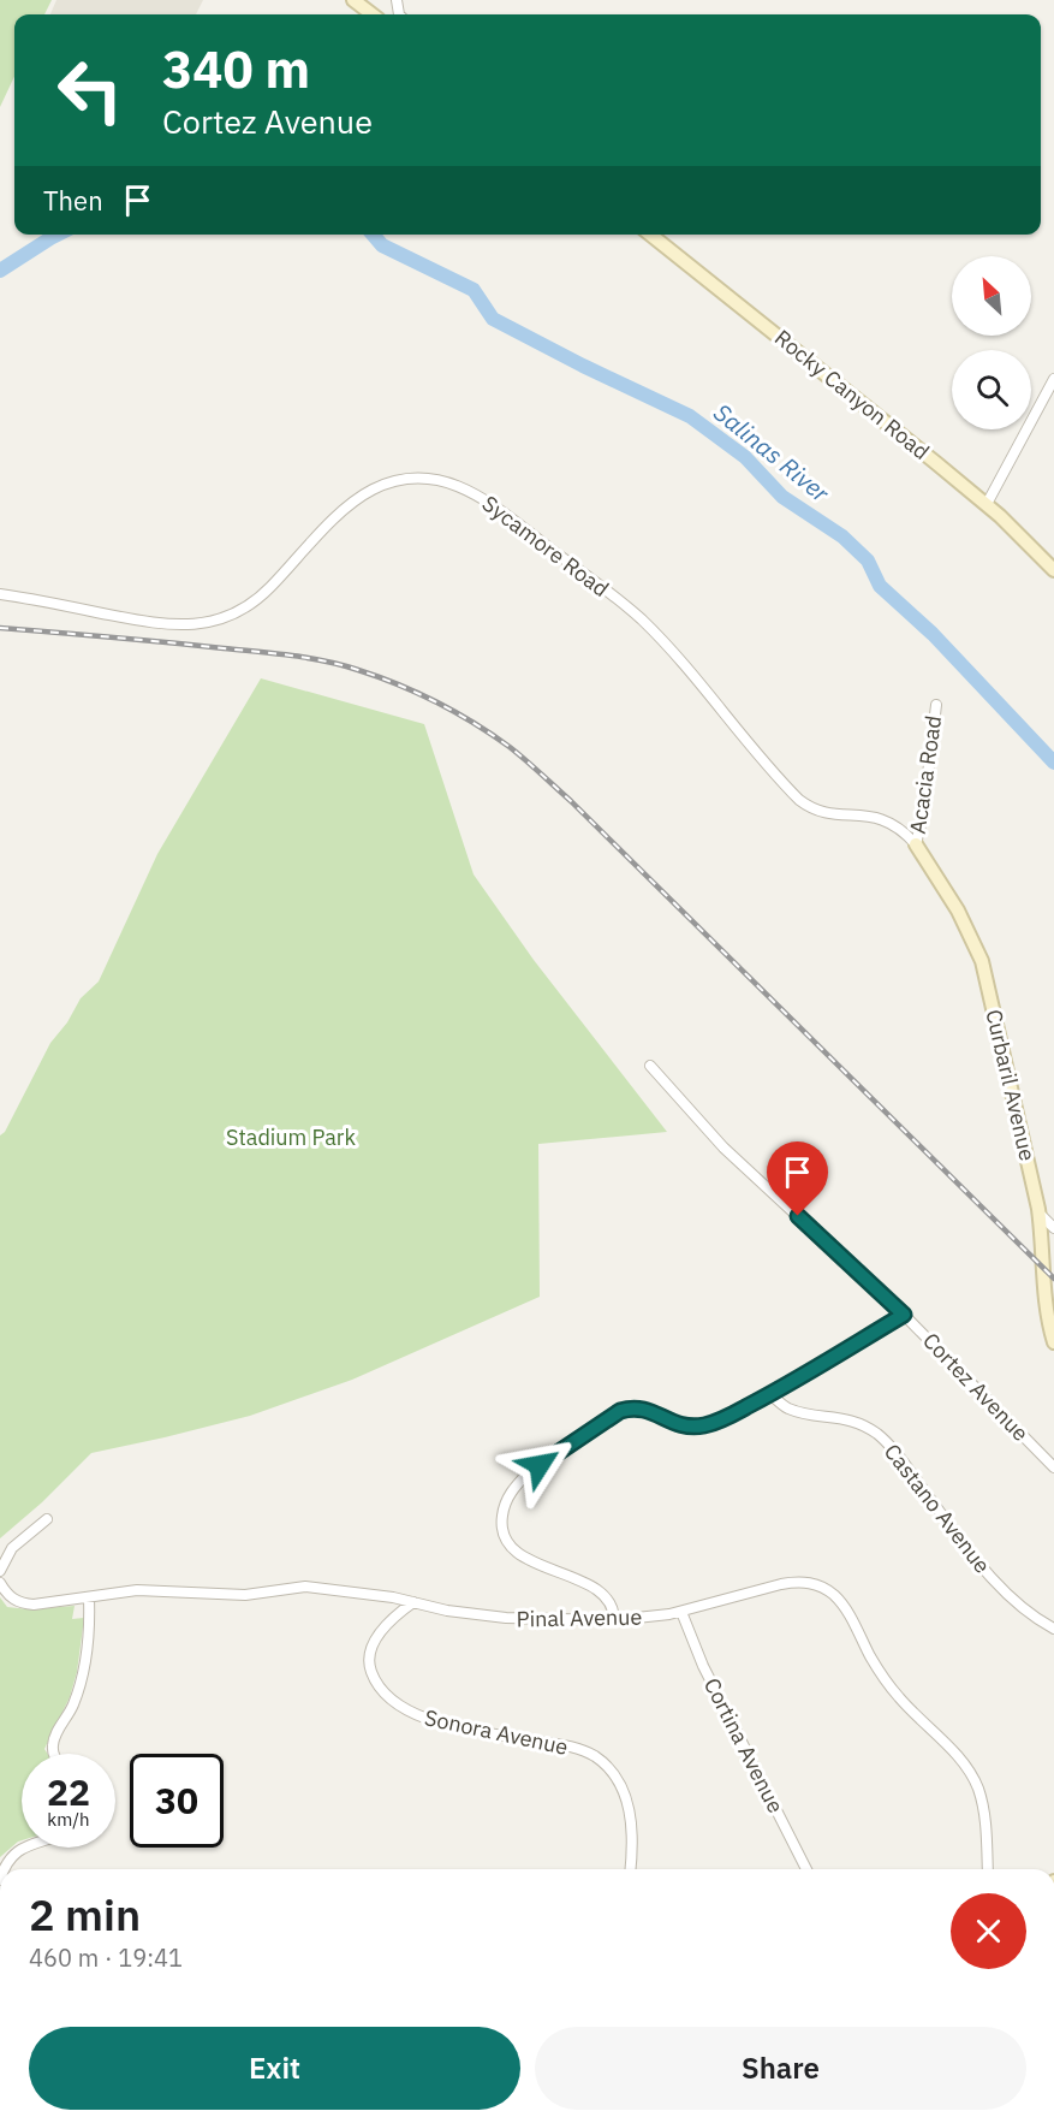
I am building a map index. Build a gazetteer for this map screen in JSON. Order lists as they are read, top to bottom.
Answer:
{
  "streets": {
    "street": [
      "Rocky Canyon Road",
      "Sycamore Road",
      "Acacia Road",
      "Curbaril Avenue",
      "Cortez Avenue",
      "Castano Avenue",
      "Pinal Avenue",
      "Sonora Avenue",
      "Cortina Avenue"
    ]
  },
  "crossings": [
    ["Sycamore Road", "Acacia Road"],
    ["Sycamore Road", "Curbaril Avenue"],
    ["Acacia Road", "Curbaril Avenue"],
    ["Pinal Avenue", "Sonora Avenue"],
    ["Pinal Avenue", "Cortina Avenue"]
  ],
  "water": ["Salinas River"],
  "parks": ["Stadium Park"],
  "north": "top left",
  "page": {
    "turn": ["340 m", "Cortez Avenue"],
    "then": "Then",
    "speed": "22 km/h",
    "limit": "30",
    "heading": ["2 min", "460 m · 19:41"],
    "buttons": ["Exit", "Share"]
  }
}
